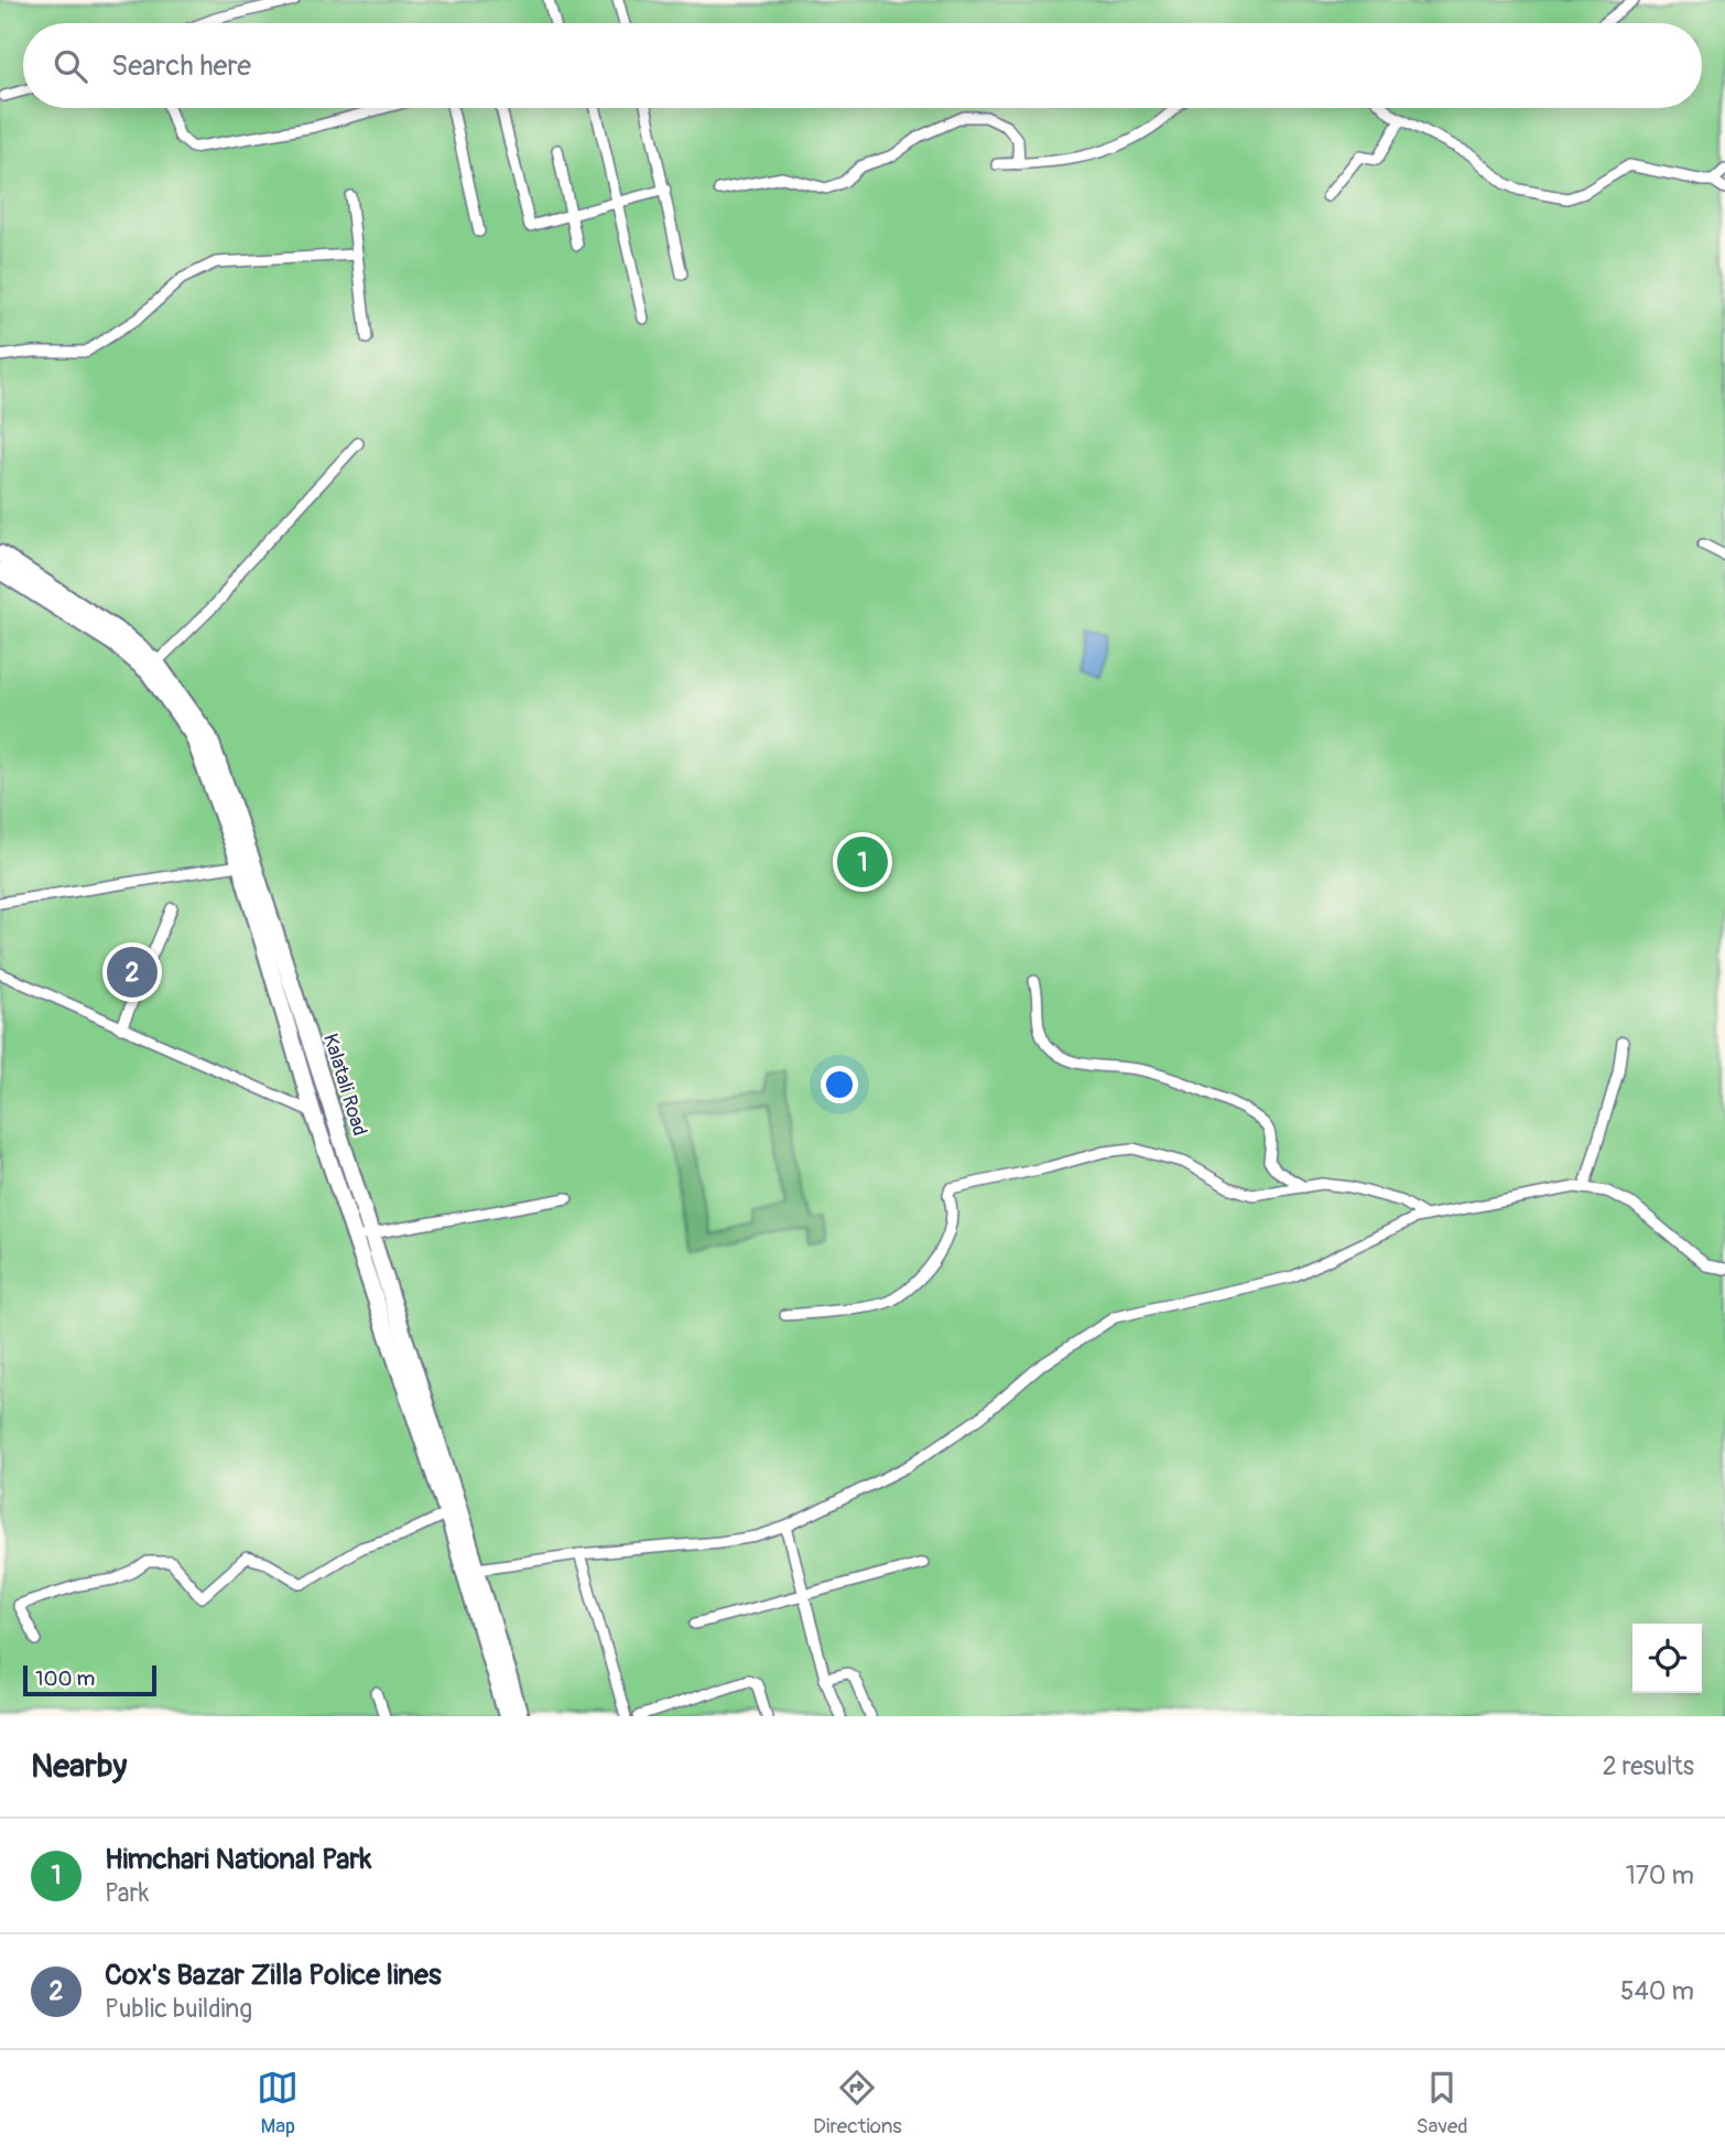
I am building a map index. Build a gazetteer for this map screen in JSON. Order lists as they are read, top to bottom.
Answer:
{
  "streets": {
    "highway": ["Kalatali Road"]
  },
  "scale_bar": "100 m",
  "page": {
    "search": "Search here",
    "pins": ["1", "2"],
    "scale": "100 m",
    "heading": ["Nearby", "2 results"],
    "list": [
      {
        "mark": "1",
        "name": "Himchari National Park",
        "note": "Park",
        "value": "170 m"
      },
      {
        "mark": "2",
        "name": "Cox's Bazar Zilla Police lines",
        "note": "Public building",
        "value": "540 m"
      }
    ],
    "nav": ["Map", "Directions", "Saved"]
  }
}
